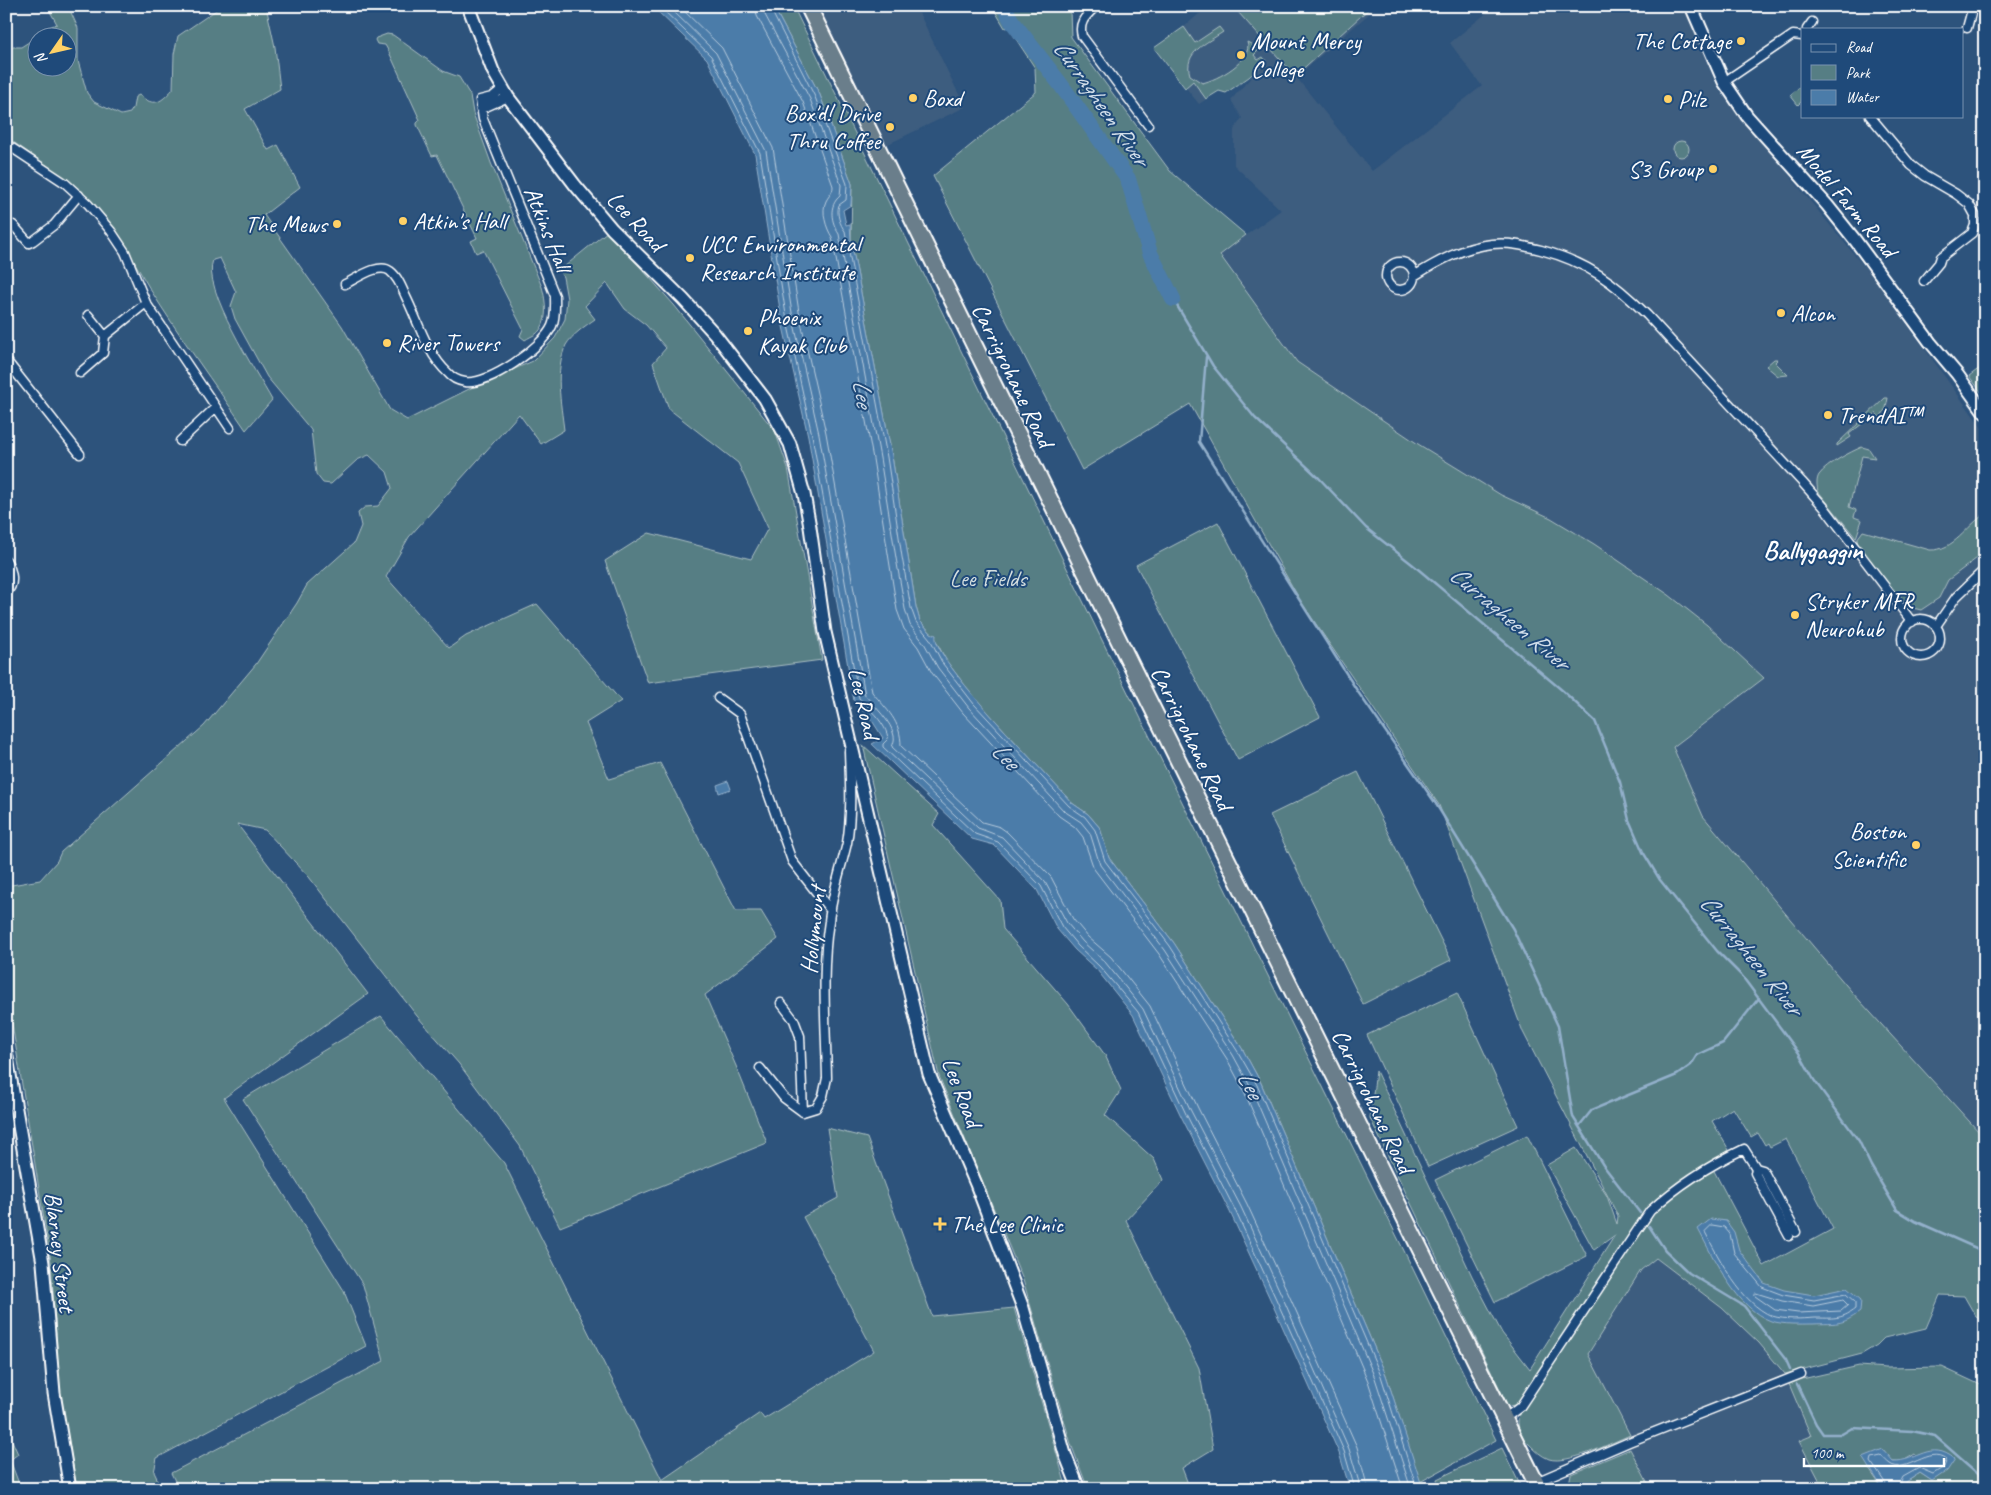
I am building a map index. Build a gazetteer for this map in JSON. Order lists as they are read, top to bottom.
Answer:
{
  "streets": {
    "highway": ["Carrigrohane Road"],
    "street": [
      "Model Farm Road",
      "Lee Road",
      "Atkins Hall",
      "Hollymount",
      "Blarney Street"
    ]
  },
  "crossings": [
    ["Lee Road", "Atkins Hall"],
    ["Lee Road", "Hollymount"]
  ],
  "districts": ["Ballygaggin"],
  "water": ["Curragheen River", "Lee"],
  "parks": ["Lee Fields"],
  "places": {
    "other": [
      "The Cottage",
      "Mount Mercy College",
      "Boxd",
      "Pilz",
      "Box'd! Drive Thru Coffee",
      "S3 Group",
      "Atkin's Hall",
      "The Mews",
      "UCC Environmental Research Institute",
      "Alcon",
      "Phoenix Kayak Club",
      "River Towers",
      "TrendAI™",
      "Stryker MFR Neurohub",
      "Boston Scientific"
    ],
    "health": ["The Lee Clinic"]
  },
  "legend": ["Road", "Park", "Water"],
  "scale_bar": "100 m",
  "north": "bottom left"
}
